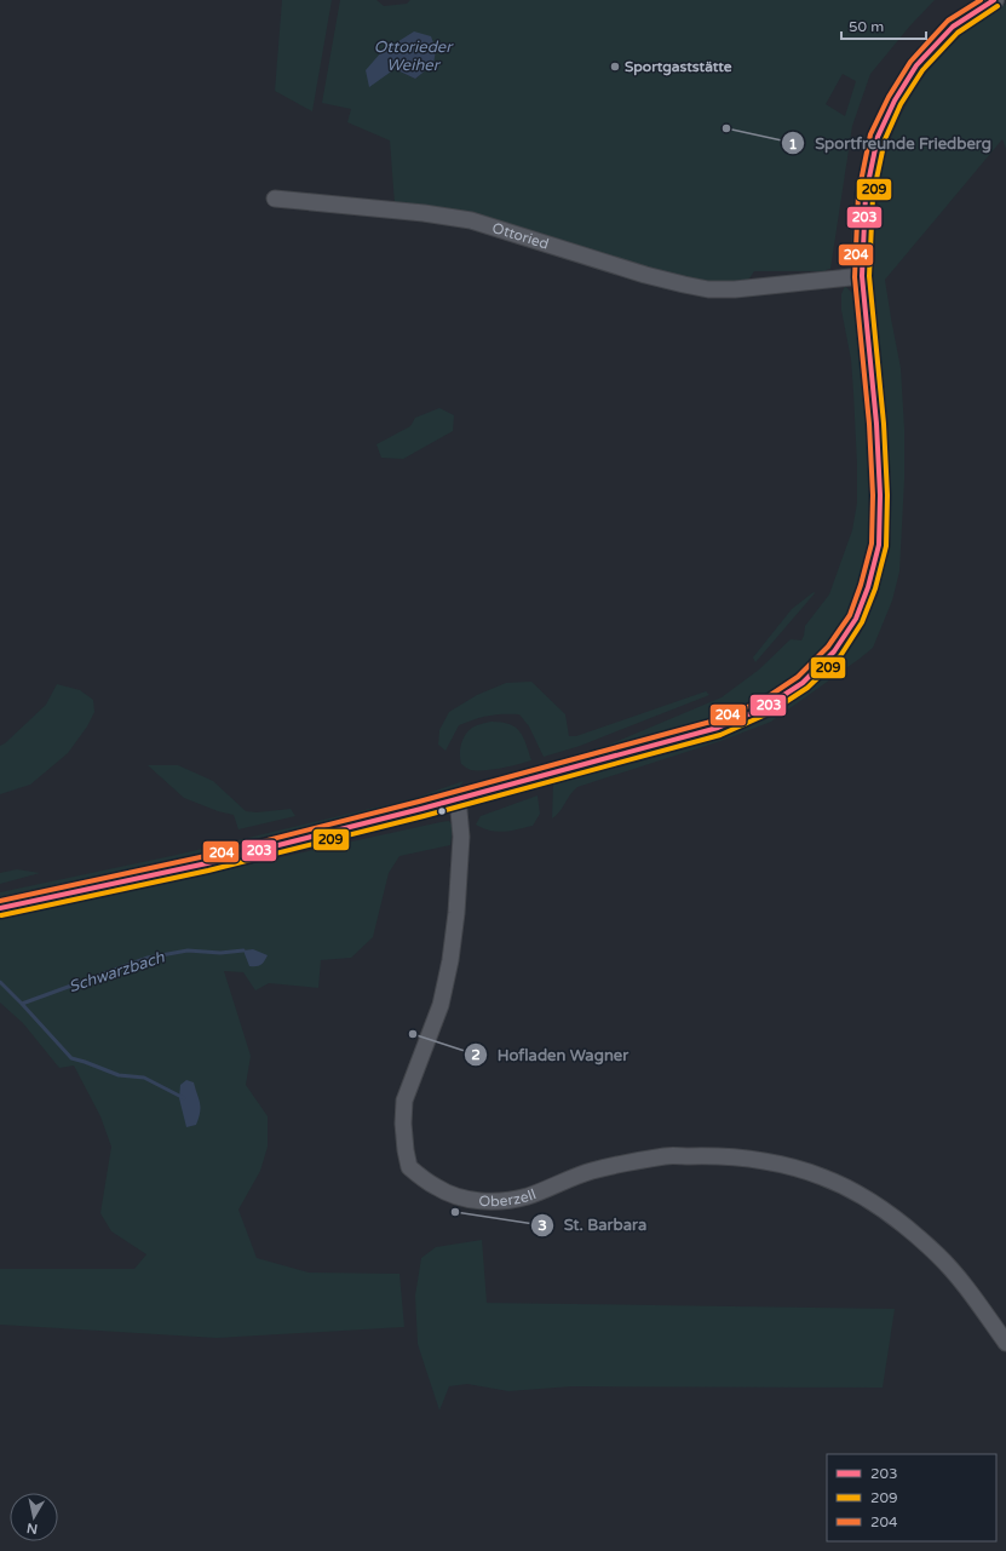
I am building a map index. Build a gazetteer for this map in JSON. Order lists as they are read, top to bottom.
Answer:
{
  "streets": {
    "street": ["Ottoried", "Oberzell"]
  },
  "water": ["Ottorieder Weiher", "Schwarzbach"],
  "places": [
    "Sportgaststätte",
    "Sportfreunde Friedberg",
    "Hofladen Wagner",
    "St. Barbara"
  ],
  "lines": ["transit line 203", "transit line 204", "transit line 209"],
  "legend": ["203", "209", "204"],
  "scale_bar": "50 m",
  "north": "bottom"
}
